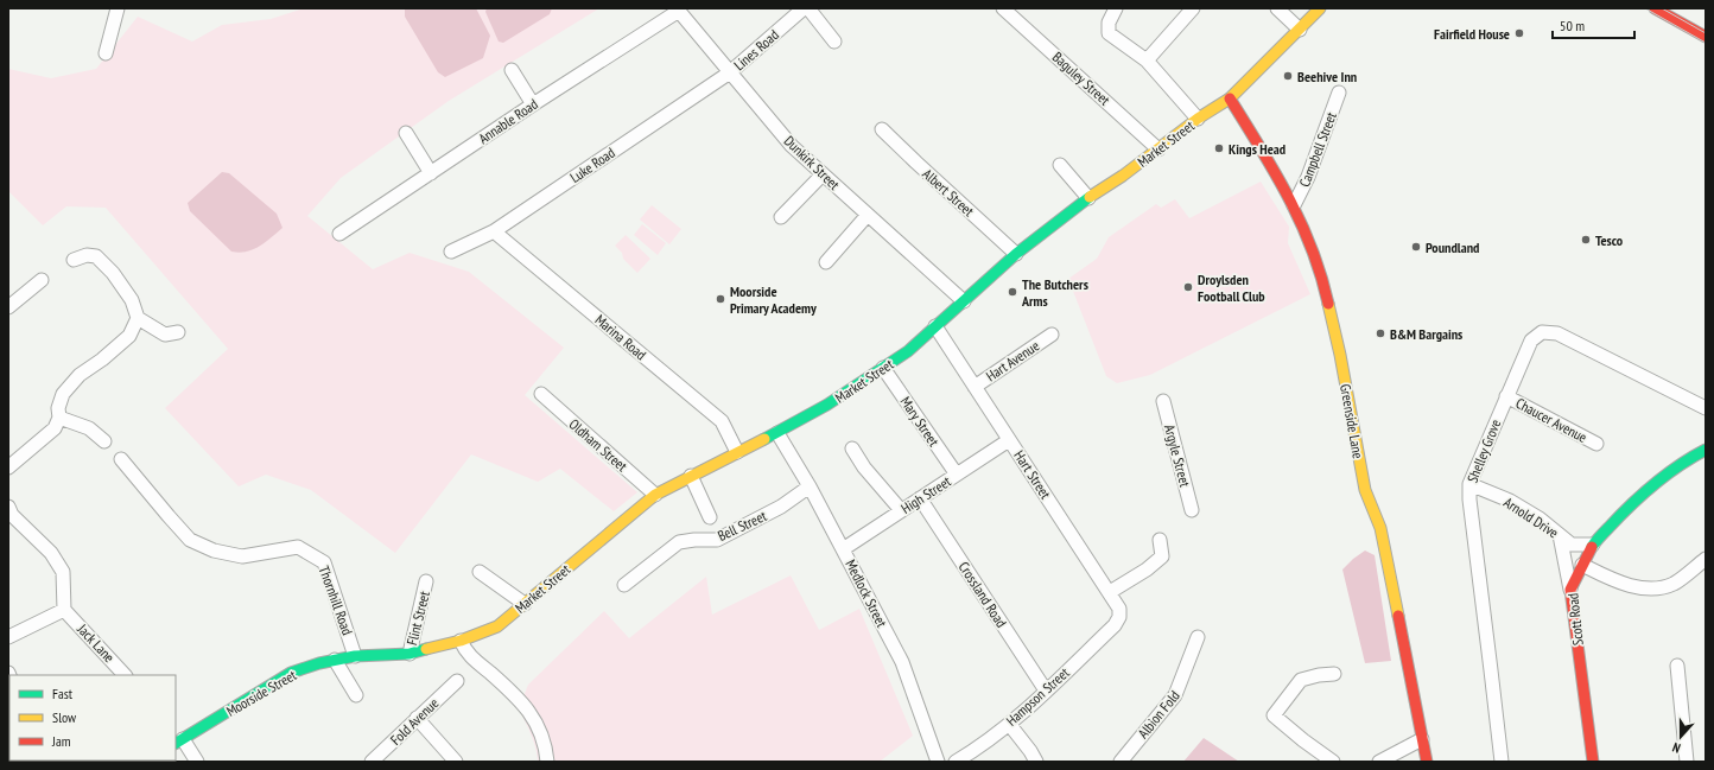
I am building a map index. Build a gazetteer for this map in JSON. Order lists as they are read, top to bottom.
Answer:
{
  "streets": {
    "street": [
      "Lines Road",
      "Baguley Street",
      "Annable Road",
      "Market Street",
      "Campbell Street",
      "Dunkirk Street",
      "Luke Road",
      "Albert Street",
      "Marina Road",
      "Hart Avenue",
      "Chaucer Avenue",
      "Mary Street",
      "Greenside Lane",
      "Oldham Street",
      "Shelley Grove",
      "Argyle Street",
      "Hart Street",
      "High Street",
      "Arnold Drive",
      "Bell Street",
      "Medlock Street",
      "Crossland Road",
      "Thornhill Road",
      "Flint Street",
      "Scott Road",
      "Jack Lane",
      "Moorside Street",
      "Hampson Street",
      "Albion Fold",
      "Fold Avenue"
    ]
  },
  "crossings": [
    ["Lines Road", "Dunkirk Street"],
    ["Lines Road", "Luke Road"],
    ["Baguley Street", "Market Street"],
    ["Annable Road", "Dunkirk Street"],
    ["Market Street", "Dunkirk Street"],
    ["Market Street", "Albert Street"],
    ["Market Street", "Marina Road"],
    ["Market Street", "Mary Street"],
    ["Market Street", "Greenside Lane"],
    ["Market Street", "Oldham Street"],
    ["Market Street", "Hart Street"],
    ["Market Street", "Medlock Street"],
    ["Market Street", "Thornhill Road"],
    ["Market Street", "Flint Street"],
    ["Market Street", "Moorside Street"],
    ["Campbell Street", "Greenside Lane"],
    ["Dunkirk Street", "Luke Road"],
    ["Luke Road", "Marina Road"],
    ["Hart Avenue", "Hart Street"],
    ["Chaucer Avenue", "Shelley Grove"],
    ["Mary Street", "High Street"],
    ["Shelley Grove", "Arnold Drive"],
    ["Hart Street", "High Street"],
    ["Hart Street", "Hampson Street"],
    ["High Street", "Medlock Street"],
    ["High Street", "Crossland Road"],
    ["Arnold Drive", "Scott Road"],
    ["Bell Street", "Medlock Street"],
    ["Crossland Road", "Hampson Street"],
    ["Thornhill Road", "Moorside Street"]
  ],
  "places": [
    "Fairfield House",
    "Beehive Inn",
    "Kings Head",
    "Tesco",
    "Poundland",
    "Droylsden Football Club",
    "The Butchers Arms",
    "Moorside Primary Academy",
    "B&M Bargains"
  ],
  "legend": ["Fast", "Slow", "Jam"],
  "scale_bar": "50 m",
  "north": "bottom"
}
